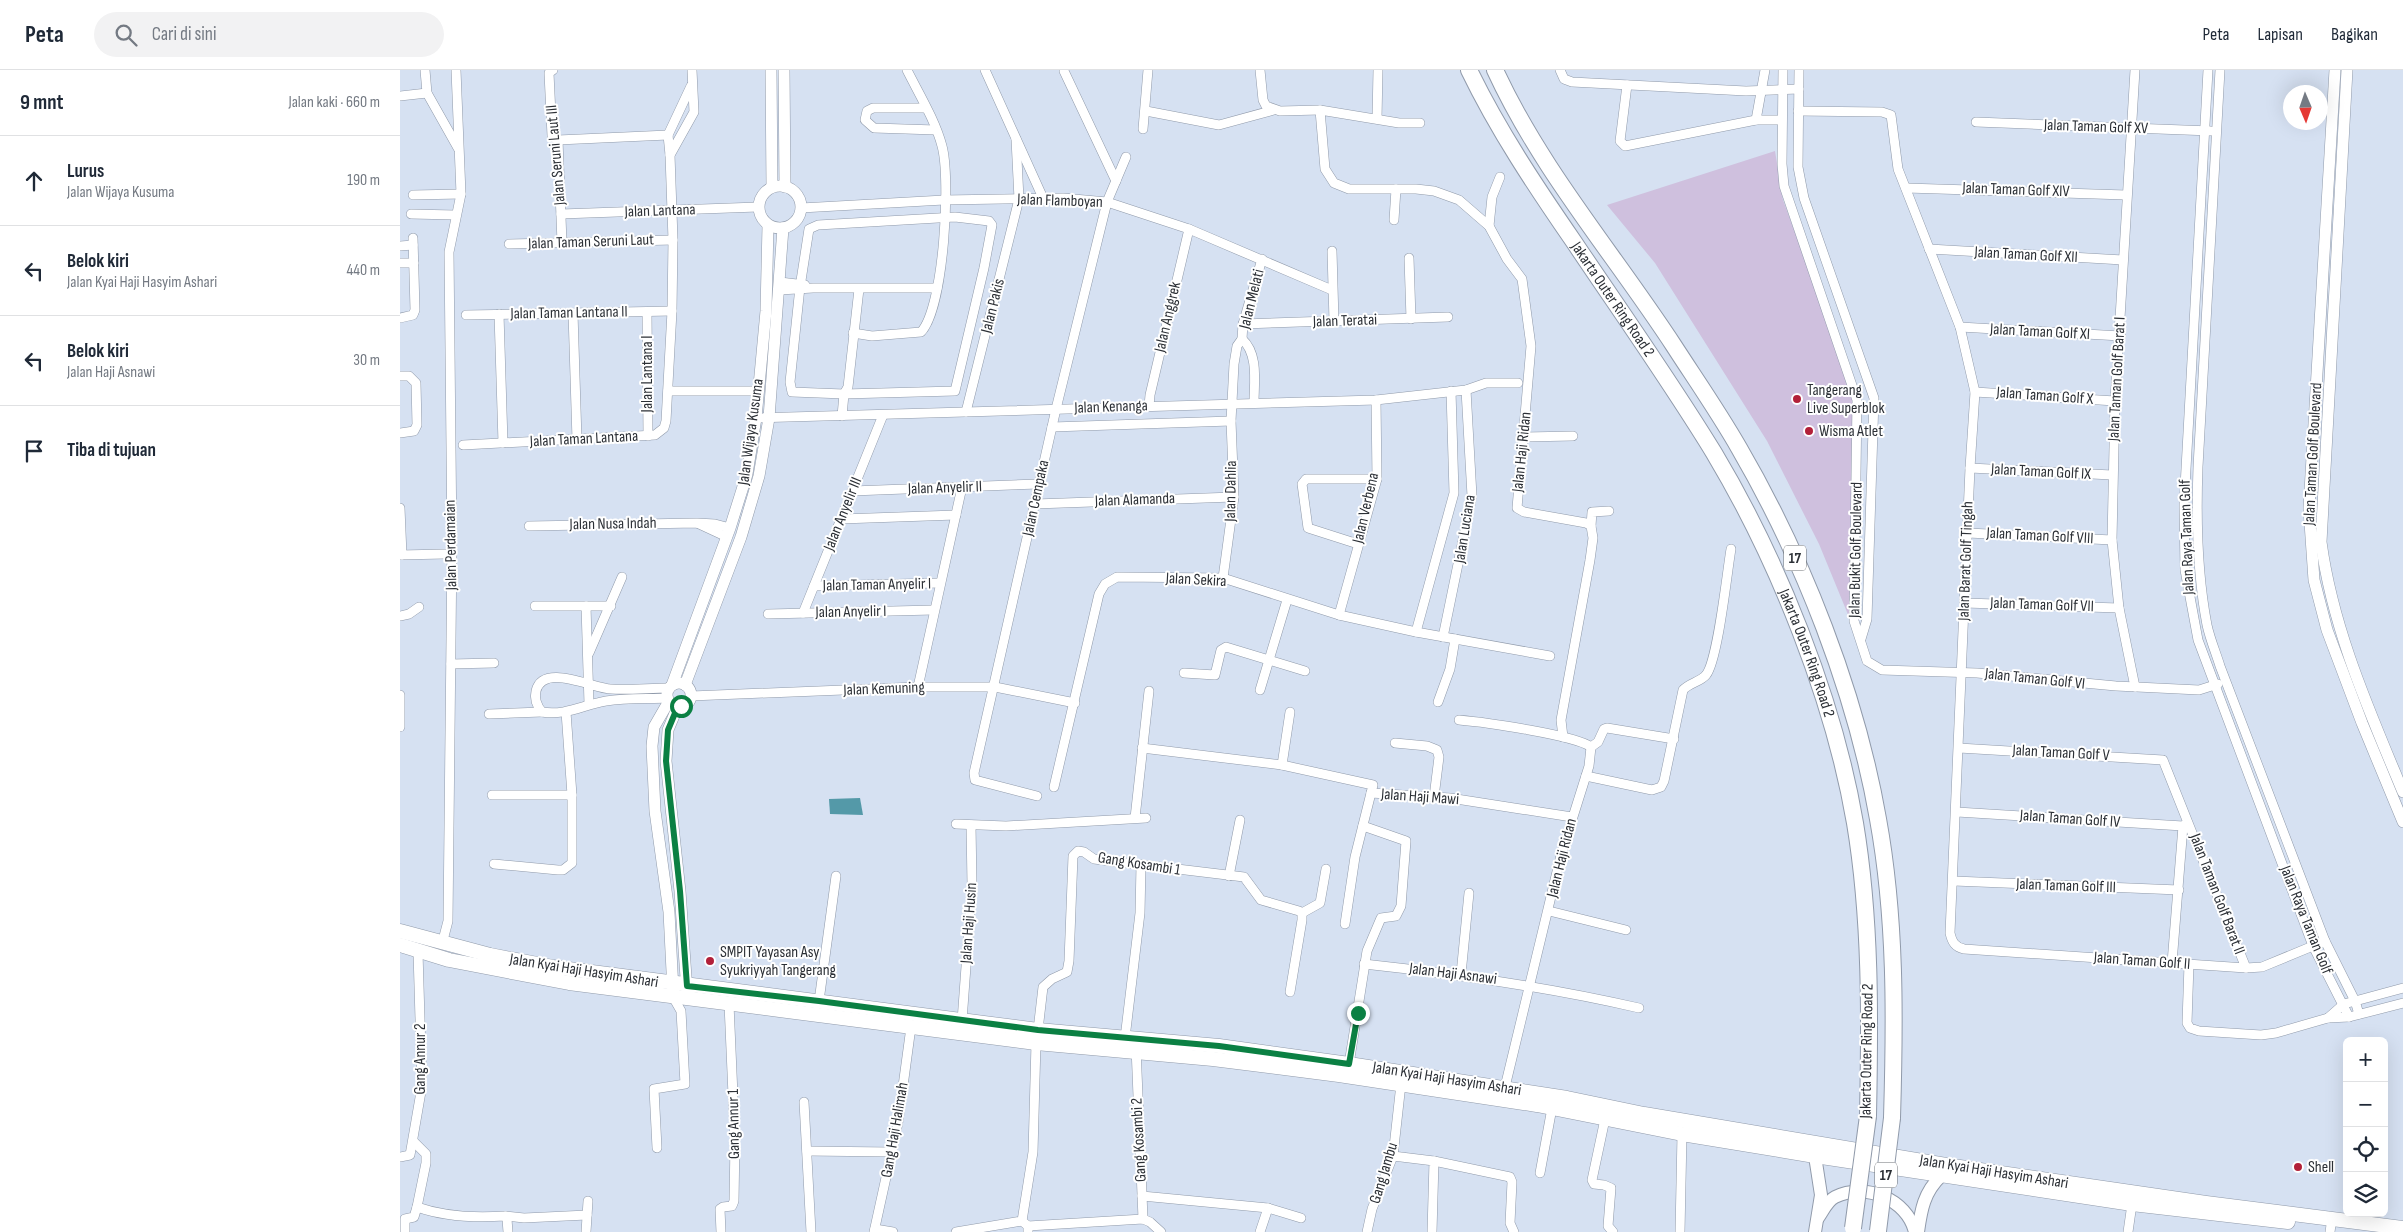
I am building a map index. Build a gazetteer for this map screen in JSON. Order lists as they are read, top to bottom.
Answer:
{
  "streets": {
    "highway": ["Jakarta Outer Ring Road 2", "17"],
    "main road": ["Jalan Kyai Haji Hasyim Ashari"],
    "street": [
      "Jalan Taman Golf XV",
      "Jalan Seruni Laut III",
      "Jalan Taman Golf XIV",
      "Jalan Flamboyan",
      "Jalan Lantana",
      "Jalan Taman Seruni Laut",
      "Jalan Taman Golf XII",
      "Jalan Melati",
      "Jalan Pakis",
      "Jalan Taman Lantana II",
      "Jalan Anggrek",
      "Jalan Teratai",
      "Jalan Taman Golf XI",
      "Jalan Lantana I",
      "Jalan Taman Golf Barat I",
      "Jalan Taman Golf X",
      "Jalan Kenanga",
      "Jalan Wijaya Kusuma",
      "Jalan Taman Lantana",
      "Jalan Haji Ridan",
      "Jalan Taman Golf Boulevard",
      "Jalan Taman Golf IX",
      "Jalan Anyelir II",
      "Jalan Dahlia",
      "Jalan Cempaka",
      "Jalan Alamanda",
      "Jalan Verbena",
      "Jalan Anyelir III",
      "Jalan Nusa Indah",
      "Jalan Luciana",
      "Jalan Taman Golf VIII",
      "Jalan Raya Taman Golf",
      "Jalan Perdamaian",
      "Jalan Bukit Golf Boulevard",
      "Jalan Barat Golf Tingah",
      "Jalan Sekira",
      "Jalan Taman Anyelir I",
      "Jalan Taman Golf VII",
      "Jalan Anyelir I",
      "Jalan Taman Golf VI",
      "Jalan Kemuning",
      "Jalan Taman Golf V",
      "Jalan Haji Mawi",
      "Jalan Taman Golf IV",
      "Gang Kosambi 1",
      "Jalan Taman Golf III",
      "Jalan Taman Golf Barat II",
      "Jalan Haji Husin",
      "Jalan Taman Golf II",
      "Jalan Haji Asnawi",
      "Gang Annur 2",
      "Gang Annur 1",
      "Gang Haji Halimah",
      "Gang Kosambi 2",
      "Gang Jambu"
    ]
  },
  "crossings": [
    ["Jalan Taman Golf XV", "Jalan Taman Golf Barat I"],
    ["Jalan Taman Golf XV", "Jalan Raya Taman Golf"],
    ["Jalan Seruni Laut III", "Jalan Lantana"],
    ["Jalan Seruni Laut III", "Jalan Taman Seruni Laut"],
    ["Jalan Taman Golf XIV", "Jalan Taman Golf Barat I"],
    ["Jalan Taman Golf XIV", "Jalan Barat Golf Tingah"],
    ["Jalan Flamboyan", "Jalan Lantana"],
    ["Jalan Flamboyan", "Jalan Melati"],
    ["Jalan Flamboyan", "Jalan Pakis"],
    ["Jalan Flamboyan", "Jalan Anggrek"],
    ["Jalan Flamboyan", "Jalan Wijaya Kusuma"],
    ["Jalan Flamboyan", "Jalan Cempaka"],
    ["Jalan Lantana", "Jalan Wijaya Kusuma"],
    ["Jalan Lantana", "Jalan Taman Lantana"],
    ["Jalan Taman Seruni Laut", "Jalan Taman Lantana"],
    ["Jalan Taman Golf XII", "Jalan Taman Golf Barat I"],
    ["Jalan Taman Golf XII", "Jalan Barat Golf Tingah"],
    ["Jalan Melati", "Jalan Teratai"],
    ["Jalan Melati", "Jalan Kenanga"],
    ["Jalan Melati", "Jalan Dahlia"],
    ["Jalan Pakis", "Jalan Kenanga"],
    ["Jalan Taman Lantana II", "Jalan Lantana I"],
    ["Jalan Taman Lantana II", "Jalan Taman Lantana"],
    ["Jalan Anggrek", "Jalan Kenanga"],
    ["Jalan Taman Golf XI", "Jalan Taman Golf Barat I"],
    ["Jalan Taman Golf XI", "Jalan Barat Golf Tingah"],
    ["Jalan Lantana I", "Jalan Taman Lantana"],
    ["Jalan Taman Golf Barat I", "Jalan Taman Golf X"],
    ["Jalan Taman Golf Barat I", "Jalan Taman Golf IX"],
    ["Jalan Taman Golf Barat I", "Jalan Taman Golf VIII"],
    ["Jalan Taman Golf Barat I", "Jalan Taman Golf VII"],
    ["Jalan Taman Golf Barat I", "Jalan Taman Golf VI"],
    ["Jalan Taman Golf X", "Jalan Barat Golf Tingah"],
    ["Jalan Kenanga", "Jalan Wijaya Kusuma"],
    ["Jalan Kenanga", "Jalan Dahlia"],
    ["Jalan Kenanga", "Jalan Cempaka"],
    ["Jalan Kenanga", "Jalan Verbena"],
    ["Jalan Kenanga", "Jalan Anyelir III"],
    ["Jalan Kenanga", "Jalan Luciana"],
    ["Jalan Wijaya Kusuma", "Jalan Nusa Indah"],
    ["Jalan Wijaya Kusuma", "Jalan Kyai Haji Hasyim Ashari"],
    ["Jalan Haji Ridan", "Jalan Haji Mawi"],
    ["Jalan Haji Ridan", "Jalan Kyai Haji Hasyim Ashari"],
    ["Jalan Haji Ridan", "Jalan Haji Asnawi"],
    ["Jalan Taman Golf IX", "Jalan Barat Golf Tingah"],
    ["Jalan Anyelir II", "Jalan Cempaka"],
    ["Jalan Anyelir II", "Jalan Anyelir III"],
    ["Jalan Dahlia", "Jalan Alamanda"],
    ["Jalan Dahlia", "Jalan Sekira"],
    ["Jalan Cempaka", "Jalan Alamanda"],
    ["Jalan Cempaka", "Jalan Kemuning"],
    ["Jalan Verbena", "Jalan Sekira"],
    ["Jalan Anyelir III", "Jalan Taman Anyelir I"],
    ["Jalan Anyelir III", "Jalan Anyelir I"],
    ["Jalan Luciana", "Jalan Sekira"],
    ["Jalan Taman Golf VIII", "Jalan Barat Golf Tingah"],
    ["Jalan Raya Taman Golf", "Jalan Taman Golf VI"],
    ["Jalan Raya Taman Golf", "Jalan Taman Golf II"],
    ["Jalan Perdamaian", "Jalan Kyai Haji Hasyim Ashari"],
    ["Jalan Bukit Golf Boulevard", "Jalan Barat Golf Tingah"],
    ["Jalan Bukit Golf Boulevard", "Jalan Taman Golf VI"],
    ["Jalan Barat Golf Tingah", "Jalan Taman Golf VII"],
    ["Jalan Barat Golf Tingah", "Jalan Taman Golf VI"],
    ["Jalan Barat Golf Tingah", "Jalan Taman Golf V"],
    ["Jalan Barat Golf Tingah", "Jalan Taman Golf IV"],
    ["Jalan Barat Golf Tingah", "Jalan Taman Golf III"],
    ["Jalan Barat Golf Tingah", "Jalan Taman Golf II"],
    ["Jalan Sekira", "Jalan Kemuning"],
    ["Jalan Taman Golf V", "Jalan Taman Golf Barat II"],
    ["Jalan Taman Golf IV", "Jalan Taman Golf Barat II"],
    ["Gang Kosambi 1", "Jalan Kyai Haji Hasyim Ashari"],
    ["Gang Kosambi 1", "Gang Kosambi 2"],
    ["Jalan Taman Golf III", "Jalan Taman Golf Barat II"],
    ["Jalan Taman Golf Barat II", "Jalan Taman Golf II"],
    ["Jalan Haji Husin", "Jalan Kyai Haji Hasyim Ashari"],
    ["Jalan Kyai Haji Hasyim Ashari", "Gang Annur 2"],
    ["Jalan Kyai Haji Hasyim Ashari", "Gang Annur 1"],
    ["Jalan Kyai Haji Hasyim Ashari", "Gang Haji Halimah"],
    ["Jalan Kyai Haji Hasyim Ashari", "Gang Kosambi 2"],
    ["Jalan Kyai Haji Hasyim Ashari", "Gang Jambu"]
  ],
  "places": [
    "Tangerang Live Superblok",
    "Wisma Atlet",
    "SMPIT Yayasan Asy Syukriyyah Tangerang",
    "Shell"
  ],
  "north": "bottom",
  "page": {
    "header": "Peta",
    "search": "Cari di sini",
    "nav": ["Peta", "Lapisan", "Bagikan"],
    "heading": ["9 mnt", "Jalan kaki · 660 m"],
    "list": [
      ["Lurus", "Jalan Wijaya Kusuma", "190 m"],
      ["Belok kiri", "Jalan Kyai Haji Hasyim Ashari", "440 m"],
      ["Belok kiri", "Jalan Haji Asnawi", "30 m"],
      "Tiba di tujuan"
    ],
    "map_buttons": ["+", "−"]
  }
}
